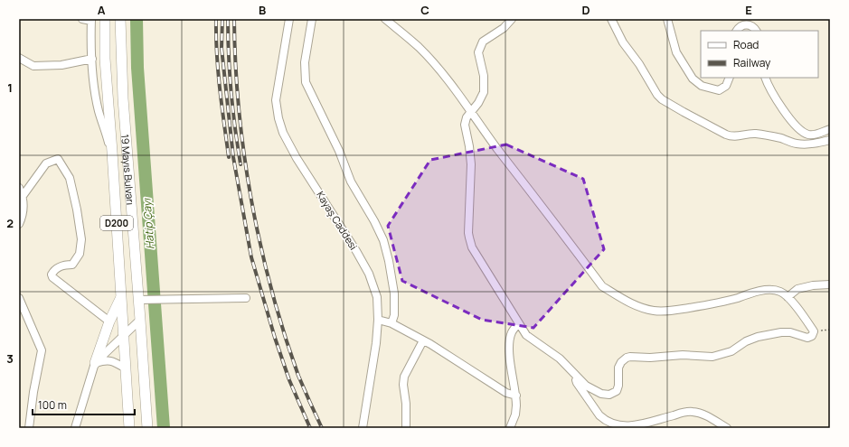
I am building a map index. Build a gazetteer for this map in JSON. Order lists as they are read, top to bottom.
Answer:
{
  "streets": {
    "highway": ["19 Mayıs Bulvarı", "D200"],
    "street": ["Kayaş Caddesi"]
  },
  "water": ["Hatip Çayı"],
  "legend": ["Road", "Railway"],
  "scale_bar": "100 m",
  "grid": {
    "columns": [
      "A",
      "B",
      "C",
      "D",
      "E"
    ],
    "rows": ["1", "2", "3"]
  }
}
